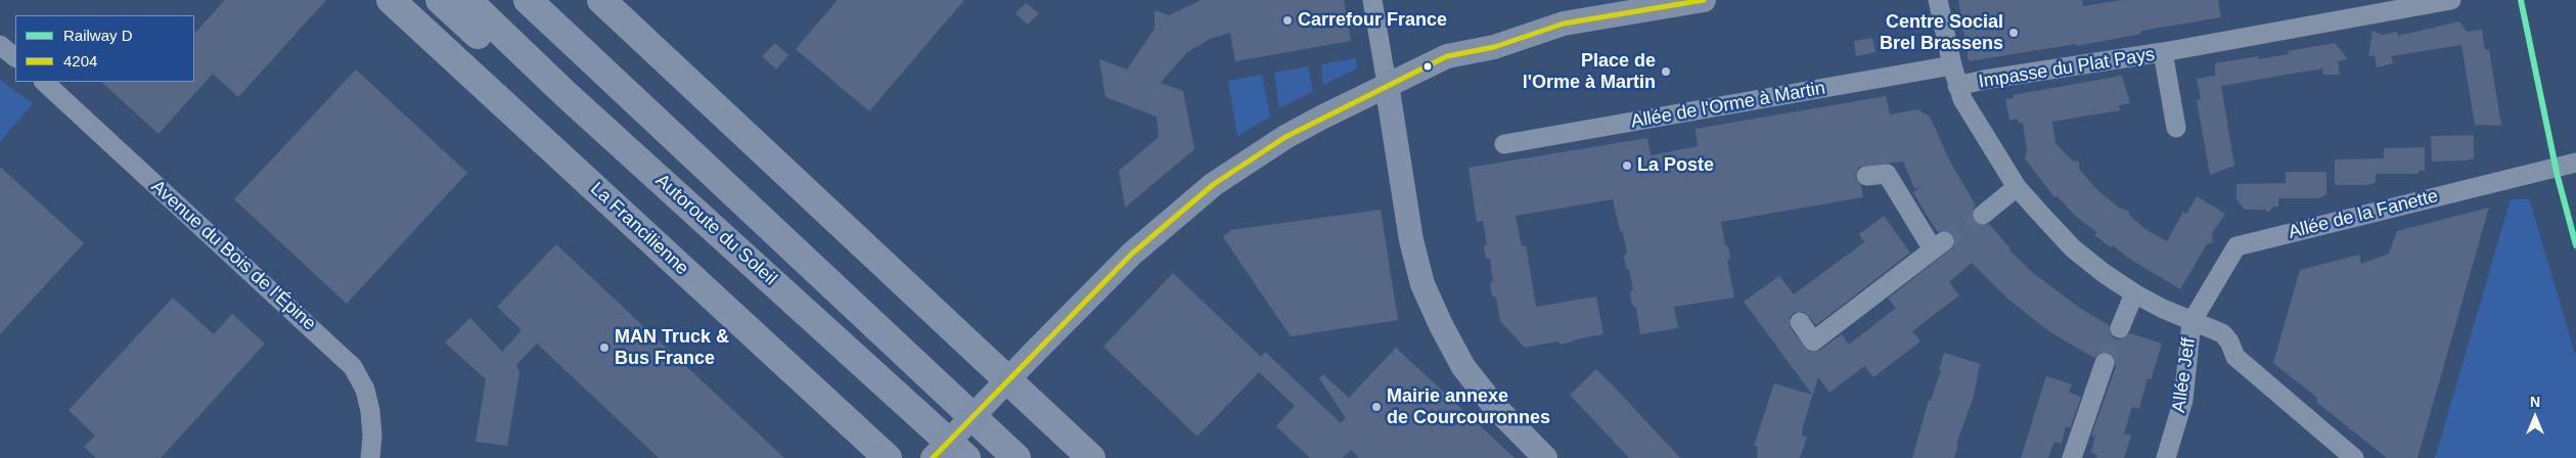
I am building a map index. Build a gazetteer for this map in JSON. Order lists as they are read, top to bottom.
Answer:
{
  "streets": {
    "highway": ["La Francilienne", "Autoroute du Soleil"],
    "street": [
      "Impasse du Plat Pays",
      "Allée de l'Orme à Martin",
      "Allée de la Fanette",
      "Avenue du Bois de l'Épine",
      "Allée Jeff"
    ]
  },
  "crossings": [
    ["Allée de la Fanette", "Allée Jeff"]
  ],
  "places": [
    "Carrefour France",
    "Centre Social Brel Brassens",
    "Place de l'Orme à Martin",
    "La Poste",
    "MAN Truck & Bus France",
    "Mairie annexe de Courcouronnes"
  ],
  "lines": ["rail line D", "transit line 4204"],
  "legend": ["Railway D", "4204"],
  "north": "top"
}
